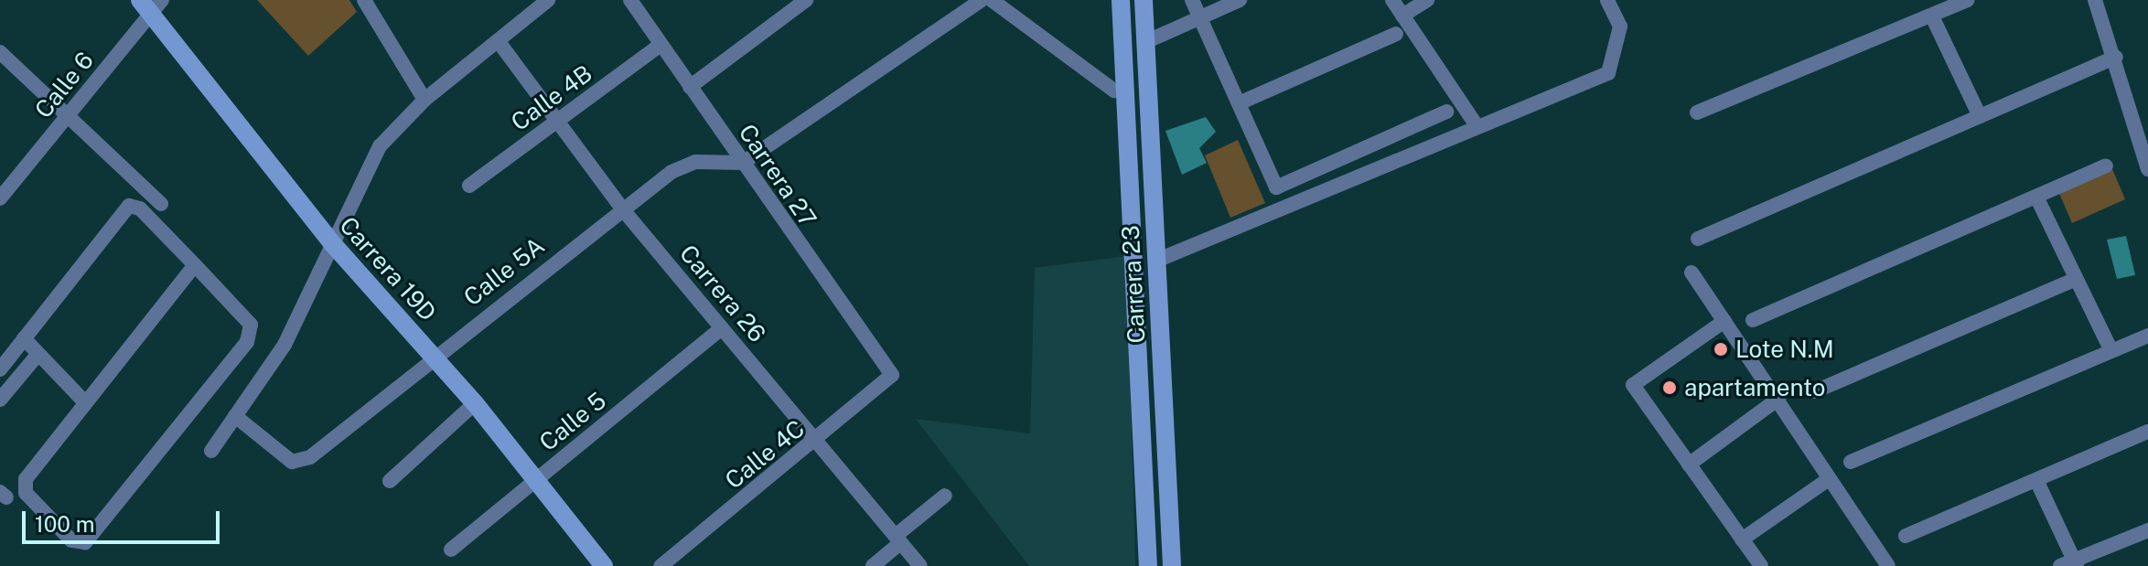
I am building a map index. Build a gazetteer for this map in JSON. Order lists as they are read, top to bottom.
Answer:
{
  "streets": {
    "main road": ["Carrera 19D", "Carrera 23"],
    "street": [
      "Calle 6",
      "Calle 4B",
      "Carrera 27",
      "Calle 5A",
      "Carrera 26",
      "Calle 5",
      "Calle 4C"
    ]
  },
  "crossings": [
    ["Calle 6", "Carrera 19D"],
    ["Calle 4B", "Carrera 27"],
    ["Calle 4B", "Carrera 26"],
    ["Carrera 27", "Calle 5A"],
    ["Carrera 27", "Calle 4C"],
    ["Carrera 19D", "Calle 5A"],
    ["Carrera 19D", "Calle 5"],
    ["Calle 5A", "Carrera 26"],
    ["Carrera 26", "Calle 5"],
    ["Carrera 26", "Calle 4C"]
  ],
  "places": ["Lote N.M", "apartamento"],
  "scale_bar": "100 m"
}
